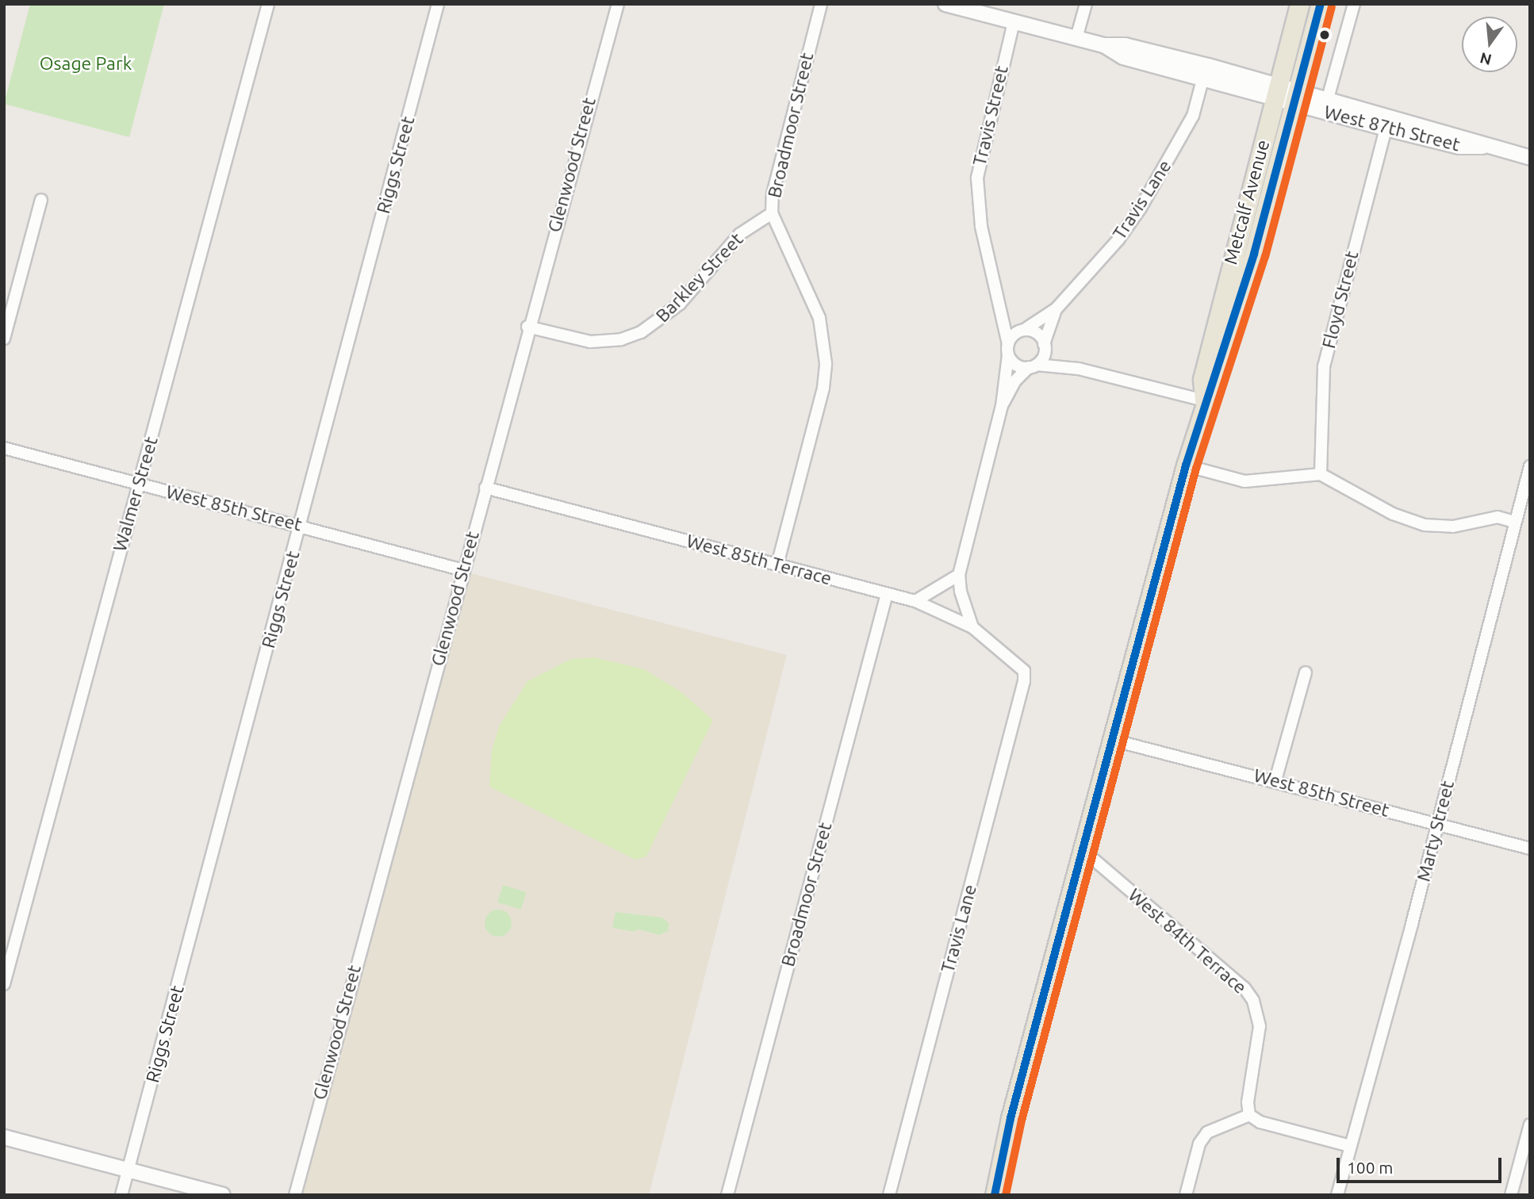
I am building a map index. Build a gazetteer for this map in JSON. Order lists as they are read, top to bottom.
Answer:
{
  "streets": {
    "main road": ["Metcalf Avenue"],
    "street": [
      "Travis Street",
      "Broadmoor Street",
      "West 87th Street",
      "Riggs Street",
      "Glenwood Street",
      "Travis Lane",
      "Barkley Street",
      "Floyd Street",
      "Walmer Street",
      "West 85th Street",
      "West 85th Terrace",
      "Marty Street",
      "West 84th Terrace"
    ]
  },
  "crossings": [
    ["Travis Street", "West 87th Street"],
    ["Travis Street", "Travis Lane"],
    ["Travis Street", "West 85th Terrace"],
    ["Broadmoor Street", "Barkley Street"],
    ["Broadmoor Street", "West 85th Terrace"],
    ["West 87th Street", "Travis Lane"],
    ["West 87th Street", "Metcalf Avenue"],
    ["West 87th Street", "Floyd Street"],
    ["Riggs Street", "West 85th Street"],
    ["Glenwood Street", "Barkley Street"],
    ["Glenwood Street", "West 85th Street"],
    ["Glenwood Street", "West 85th Terrace"],
    ["Travis Lane", "West 85th Terrace"],
    ["Metcalf Avenue", "West 85th Street"],
    ["Metcalf Avenue", "West 84th Terrace"],
    ["Walmer Street", "West 85th Street"],
    ["West 85th Street", "Marty Street"]
  ],
  "parks": ["Osage Park"],
  "scale_bar": "100 m",
  "north": "bottom"
}
